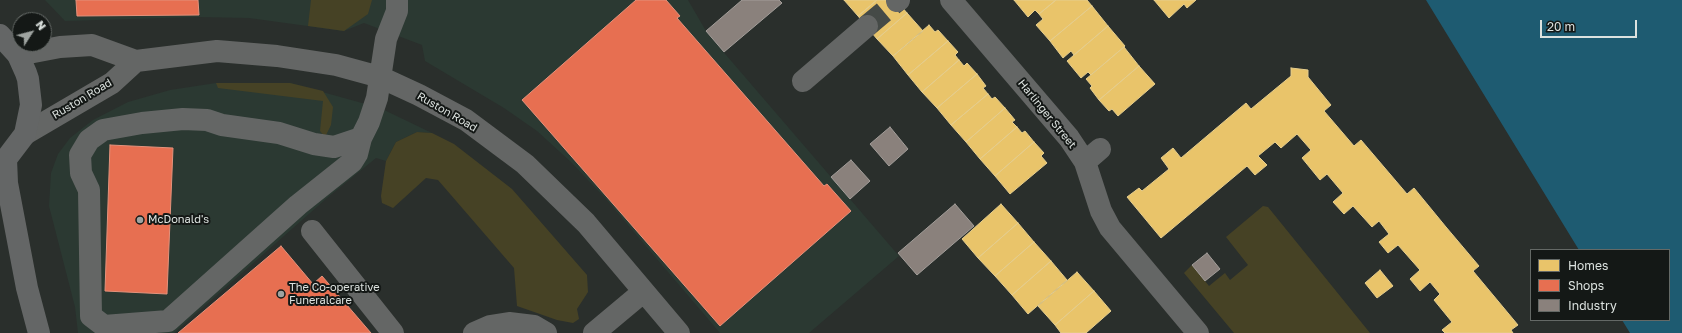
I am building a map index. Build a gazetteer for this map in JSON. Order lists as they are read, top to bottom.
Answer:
{
  "streets": {
    "street": ["Ruston Road", "Harlinger Street"]
  },
  "places": ["McDonald's", "The Co-operative Funeralcare"],
  "legend": ["Homes", "Shops", "Industry"],
  "scale_bar": "20 m",
  "north": "top right"
}
